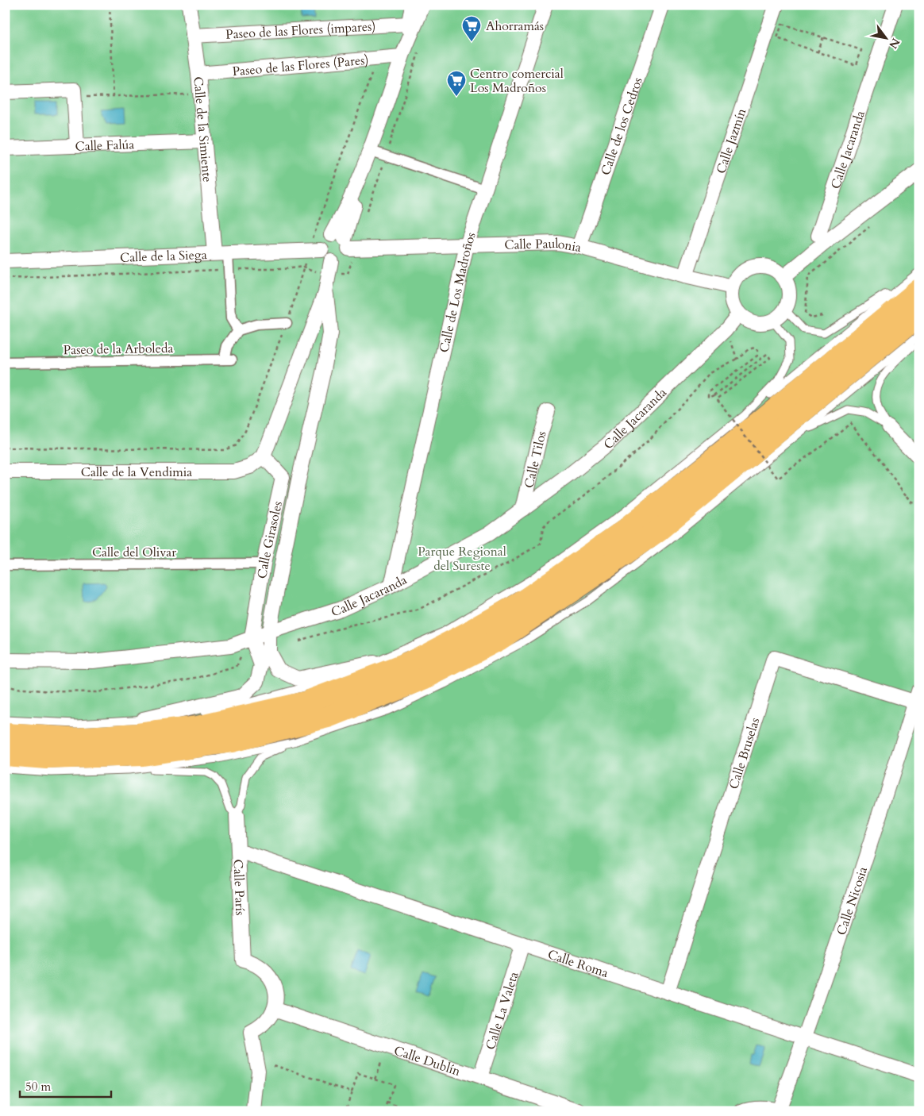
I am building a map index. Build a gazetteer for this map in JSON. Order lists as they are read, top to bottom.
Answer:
{
  "streets": {
    "street": [
      "Paseo de las Flores (impares)",
      "Paseo de las Flores (Pares)",
      "Calle de los Cedros",
      "Calle de la Simiente",
      "Calle Jazmín",
      "Calle Falúa",
      "Calle Jacaranda",
      "Calle Paulonia",
      "Calle de la Siega",
      "Calle de Los Madroños",
      "Paseo de la Arboleda",
      "Calle Tilos",
      "Calle de la Vendimia",
      "Calle Girasoles",
      "Calle del Olivar",
      "Calle Bruselas",
      "Calle París",
      "Calle Nicosia",
      "Calle Roma",
      "Calle La Valeta",
      "Calle Dublín"
    ]
  },
  "crossings": [
    ["Paseo de las Flores (impares)", "Calle de la Simiente"],
    ["Paseo de las Flores (Pares)", "Calle de la Simiente"],
    ["Calle de los Cedros", "Calle Paulonia"],
    ["Calle de la Simiente", "Calle Falúa"],
    ["Calle de la Simiente", "Calle de la Siega"],
    ["Calle Jazmín", "Calle Paulonia"],
    ["Calle Jacaranda", "Calle Paulonia"],
    ["Calle Jacaranda", "Calle de Los Madroños"],
    ["Calle Jacaranda", "Calle Tilos"],
    ["Calle Jacaranda", "Calle Girasoles"],
    ["Calle Paulonia", "Calle de la Siega"],
    ["Calle Paulonia", "Calle de Los Madroños"],
    ["Calle Paulonia", "Calle Girasoles"],
    ["Calle de la Siega", "Calle Girasoles"],
    ["Calle de la Vendimia", "Calle Girasoles"],
    ["Calle Girasoles", "Calle del Olivar"],
    ["Calle Bruselas", "Calle Nicosia"],
    ["Calle Bruselas", "Calle Roma"],
    ["Calle París", "Calle Roma"],
    ["Calle París", "Calle Dublín"],
    ["Calle Nicosia", "Calle Roma"],
    ["Calle Roma", "Calle La Valeta"],
    ["Calle La Valeta", "Calle Dublín"]
  ],
  "parks": ["Parque Regional del Sureste"],
  "places": {
    "supermarket": ["Ahorramás", "Centro comercial Los Madroños"]
  },
  "scale_bar": "50 m",
  "north": "bottom right"
}
